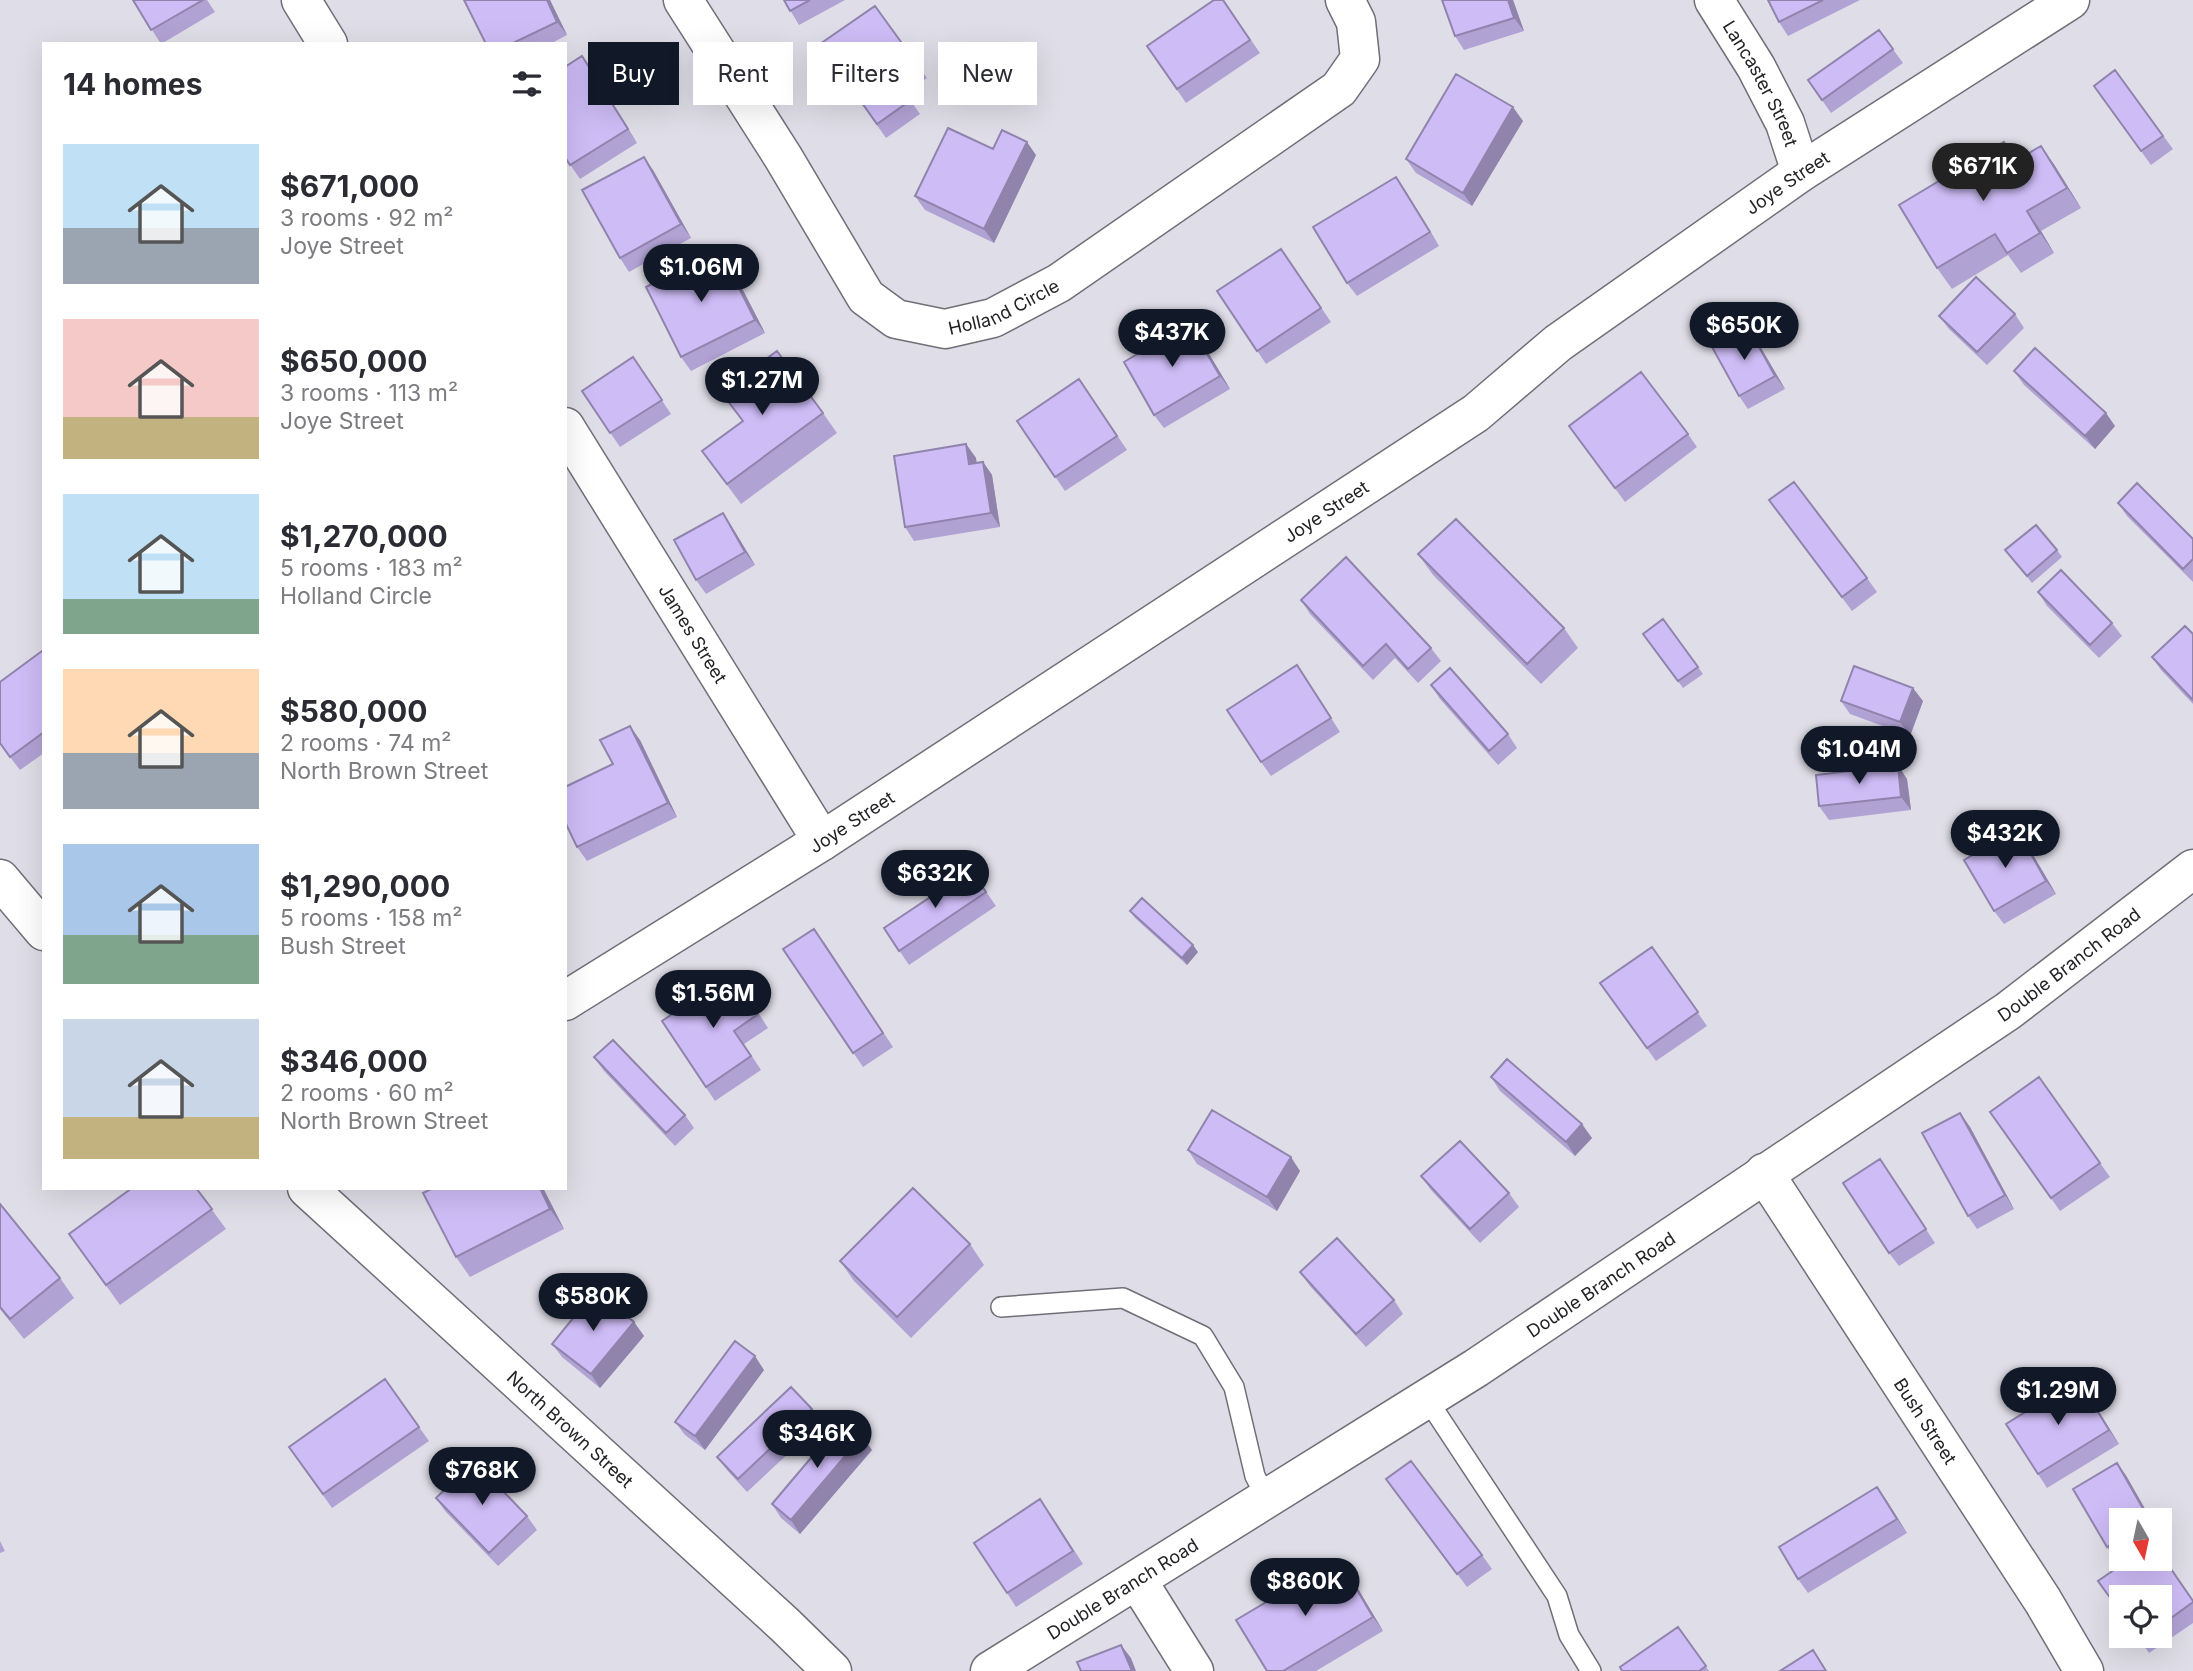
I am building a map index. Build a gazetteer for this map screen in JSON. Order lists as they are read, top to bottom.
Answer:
{
  "streets": {
    "street": [
      "Lancaster Street",
      "Joye Street",
      "Holland Circle",
      "James Street",
      "Double Branch Road",
      "Bush Street",
      "North Brown Street"
    ]
  },
  "crossings": [
    ["Lancaster Street", "Joye Street"],
    ["Joye Street", "James Street"],
    ["Double Branch Road", "Bush Street"]
  ],
  "north": "bottom",
  "page": {
    "chip": [
      "Buy",
      "Rent",
      "Filters",
      "New"
    ],
    "heading": "14 homes",
    "list": [
      {
        "name": "$671,000",
        "note": "3 rooms · 92 m² · Joye Street"
      },
      {
        "name": "$650,000",
        "note": "3 rooms · 113 m² · Joye Street"
      },
      {
        "name": "$1,270,000",
        "note": "5 rooms · 183 m² · Holland Circle"
      },
      {
        "name": "$580,000",
        "note": "2 rooms · 74 m² · North Brown Street"
      },
      {
        "name": "$1,290,000",
        "note": "5 rooms · 158 m² · Bush Street"
      },
      {
        "name": "$346,000",
        "note": "2 rooms · 60 m² · North Brown Street"
      }
    ],
    "price": [
      "$671K",
      "$1.06M",
      "$650K",
      "$437K",
      "$1.27M",
      "$1.04M",
      "$432K",
      "$632K",
      "$1.56M",
      "$580K",
      "$1.29M",
      "$346K",
      "$768K",
      "$860K"
    ]
  }
}
